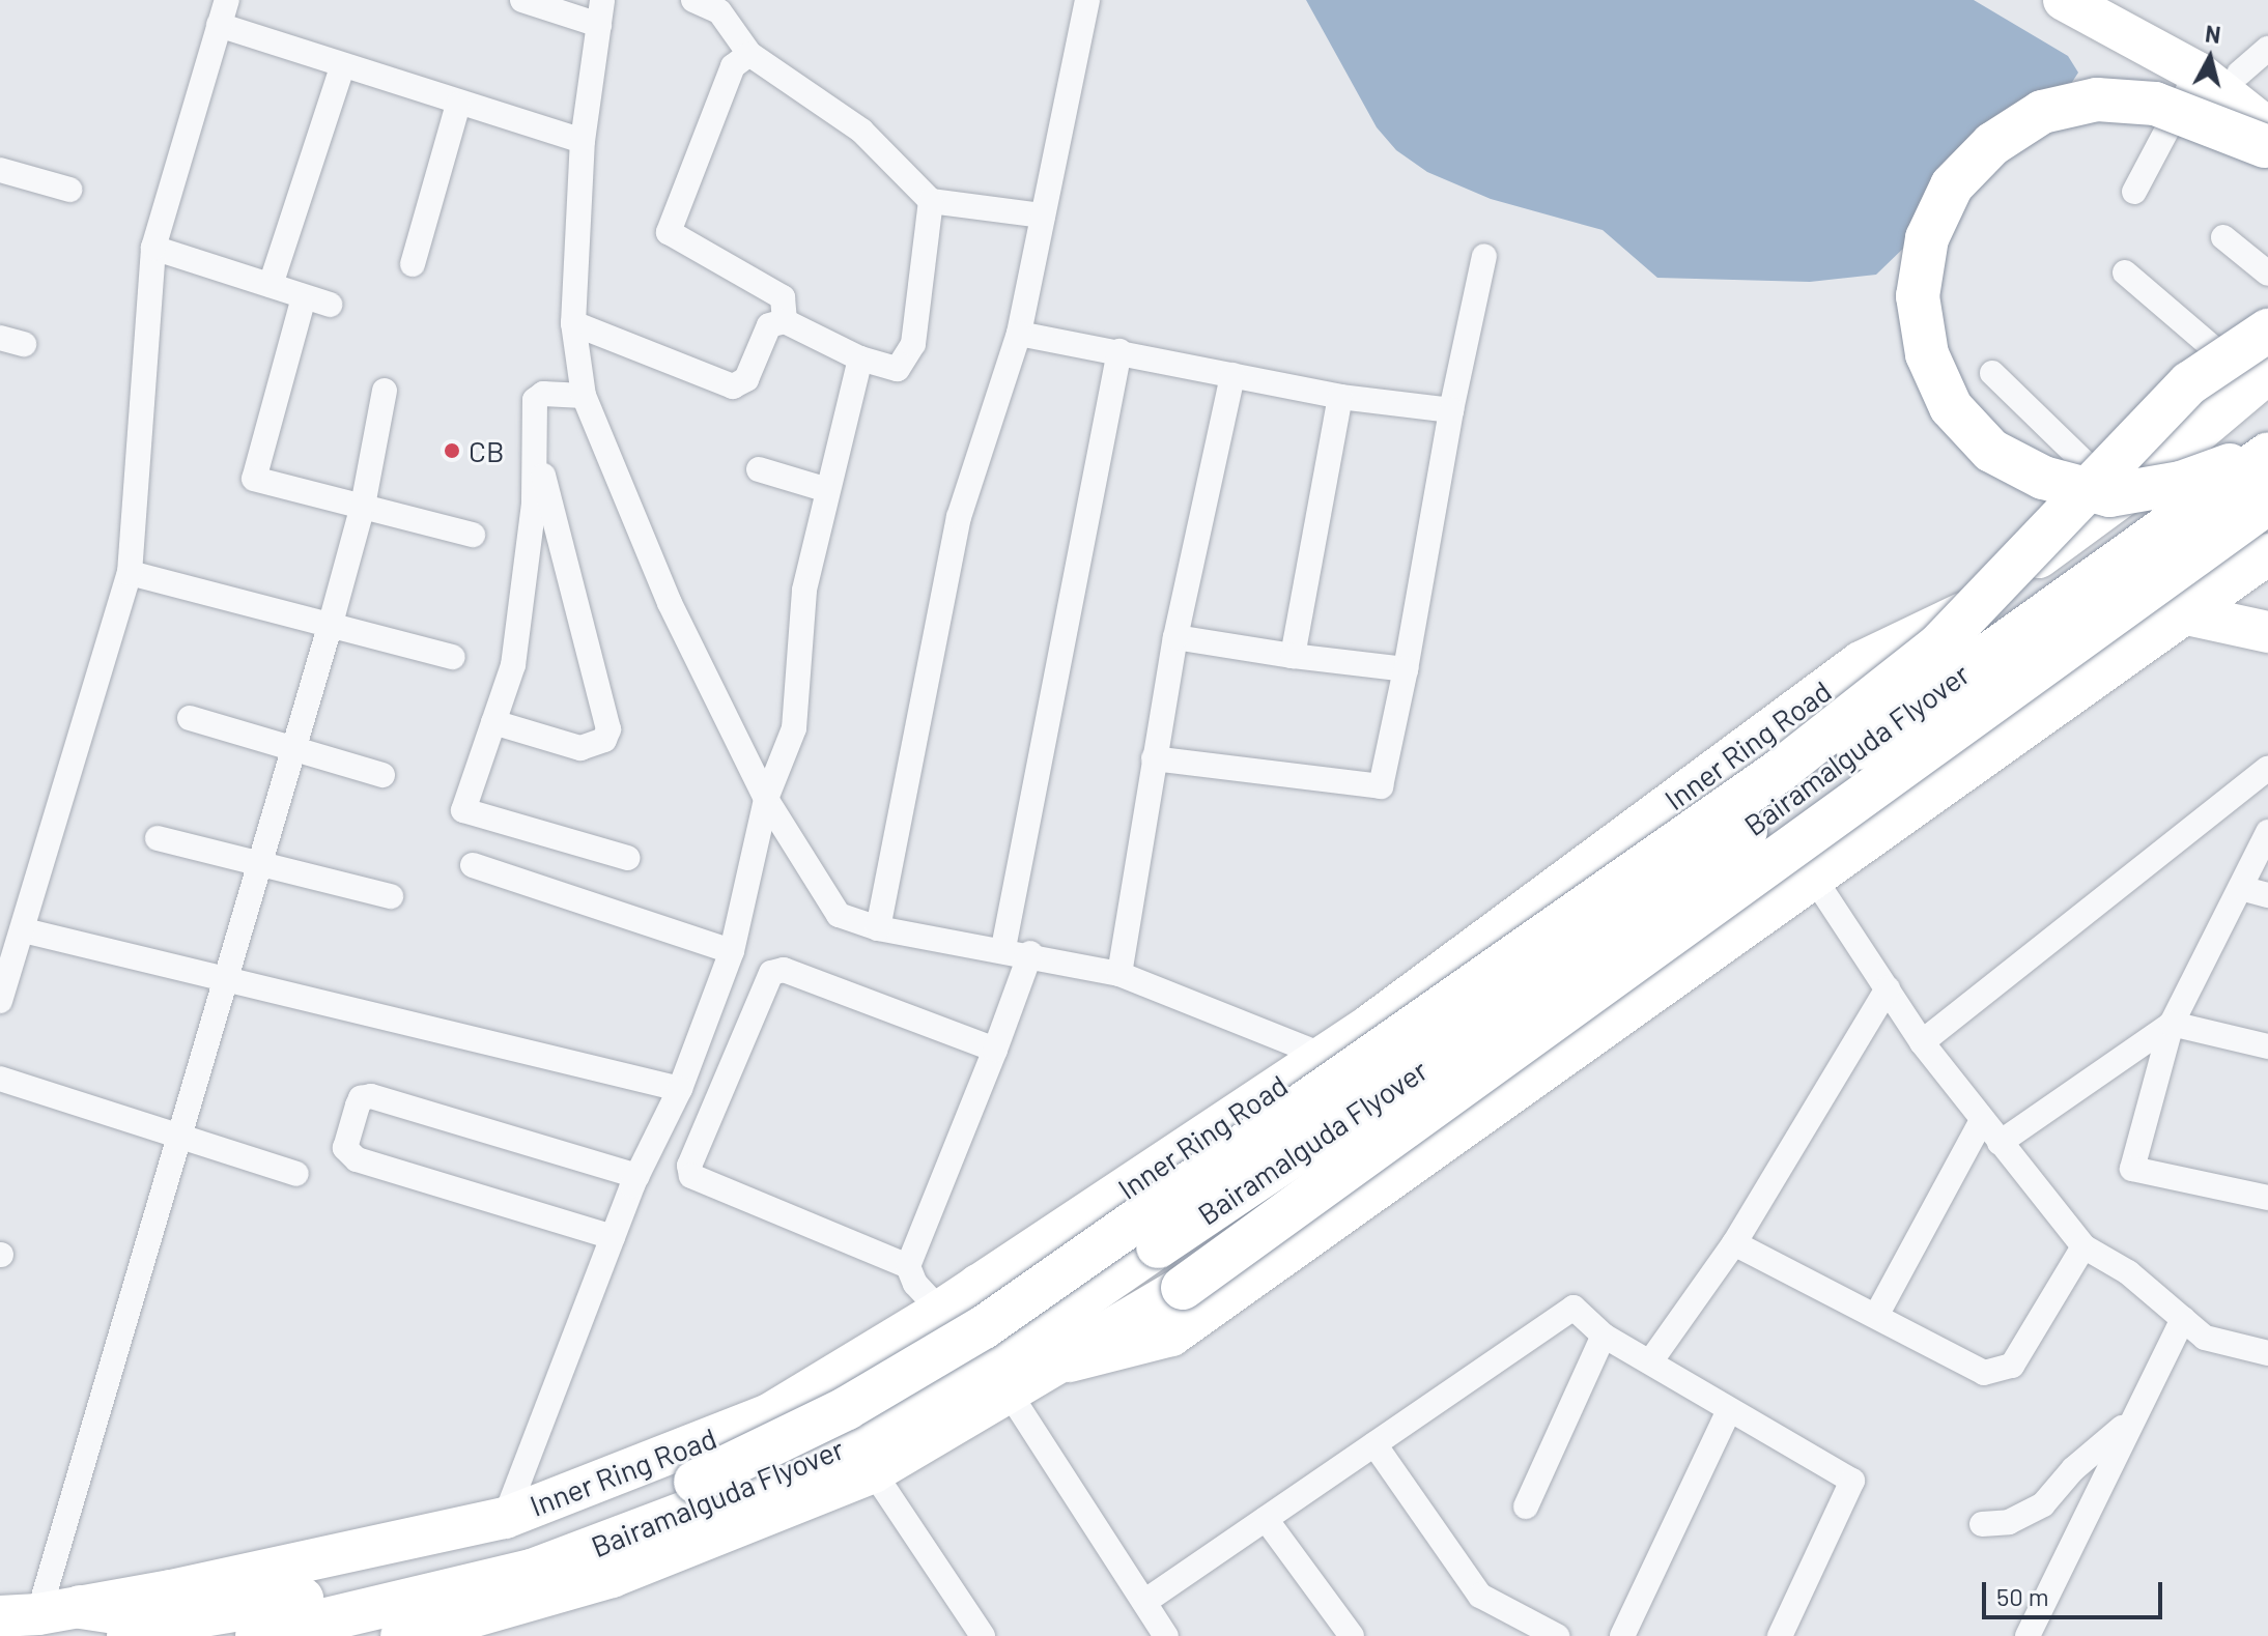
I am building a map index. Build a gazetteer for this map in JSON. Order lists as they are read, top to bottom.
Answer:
{
  "streets": {
    "highway": ["Bairamalguda Flyover"],
    "main road": ["Inner Ring Road"]
  },
  "places": ["CB"],
  "scale_bar": "50 m",
  "north": "top"
}
